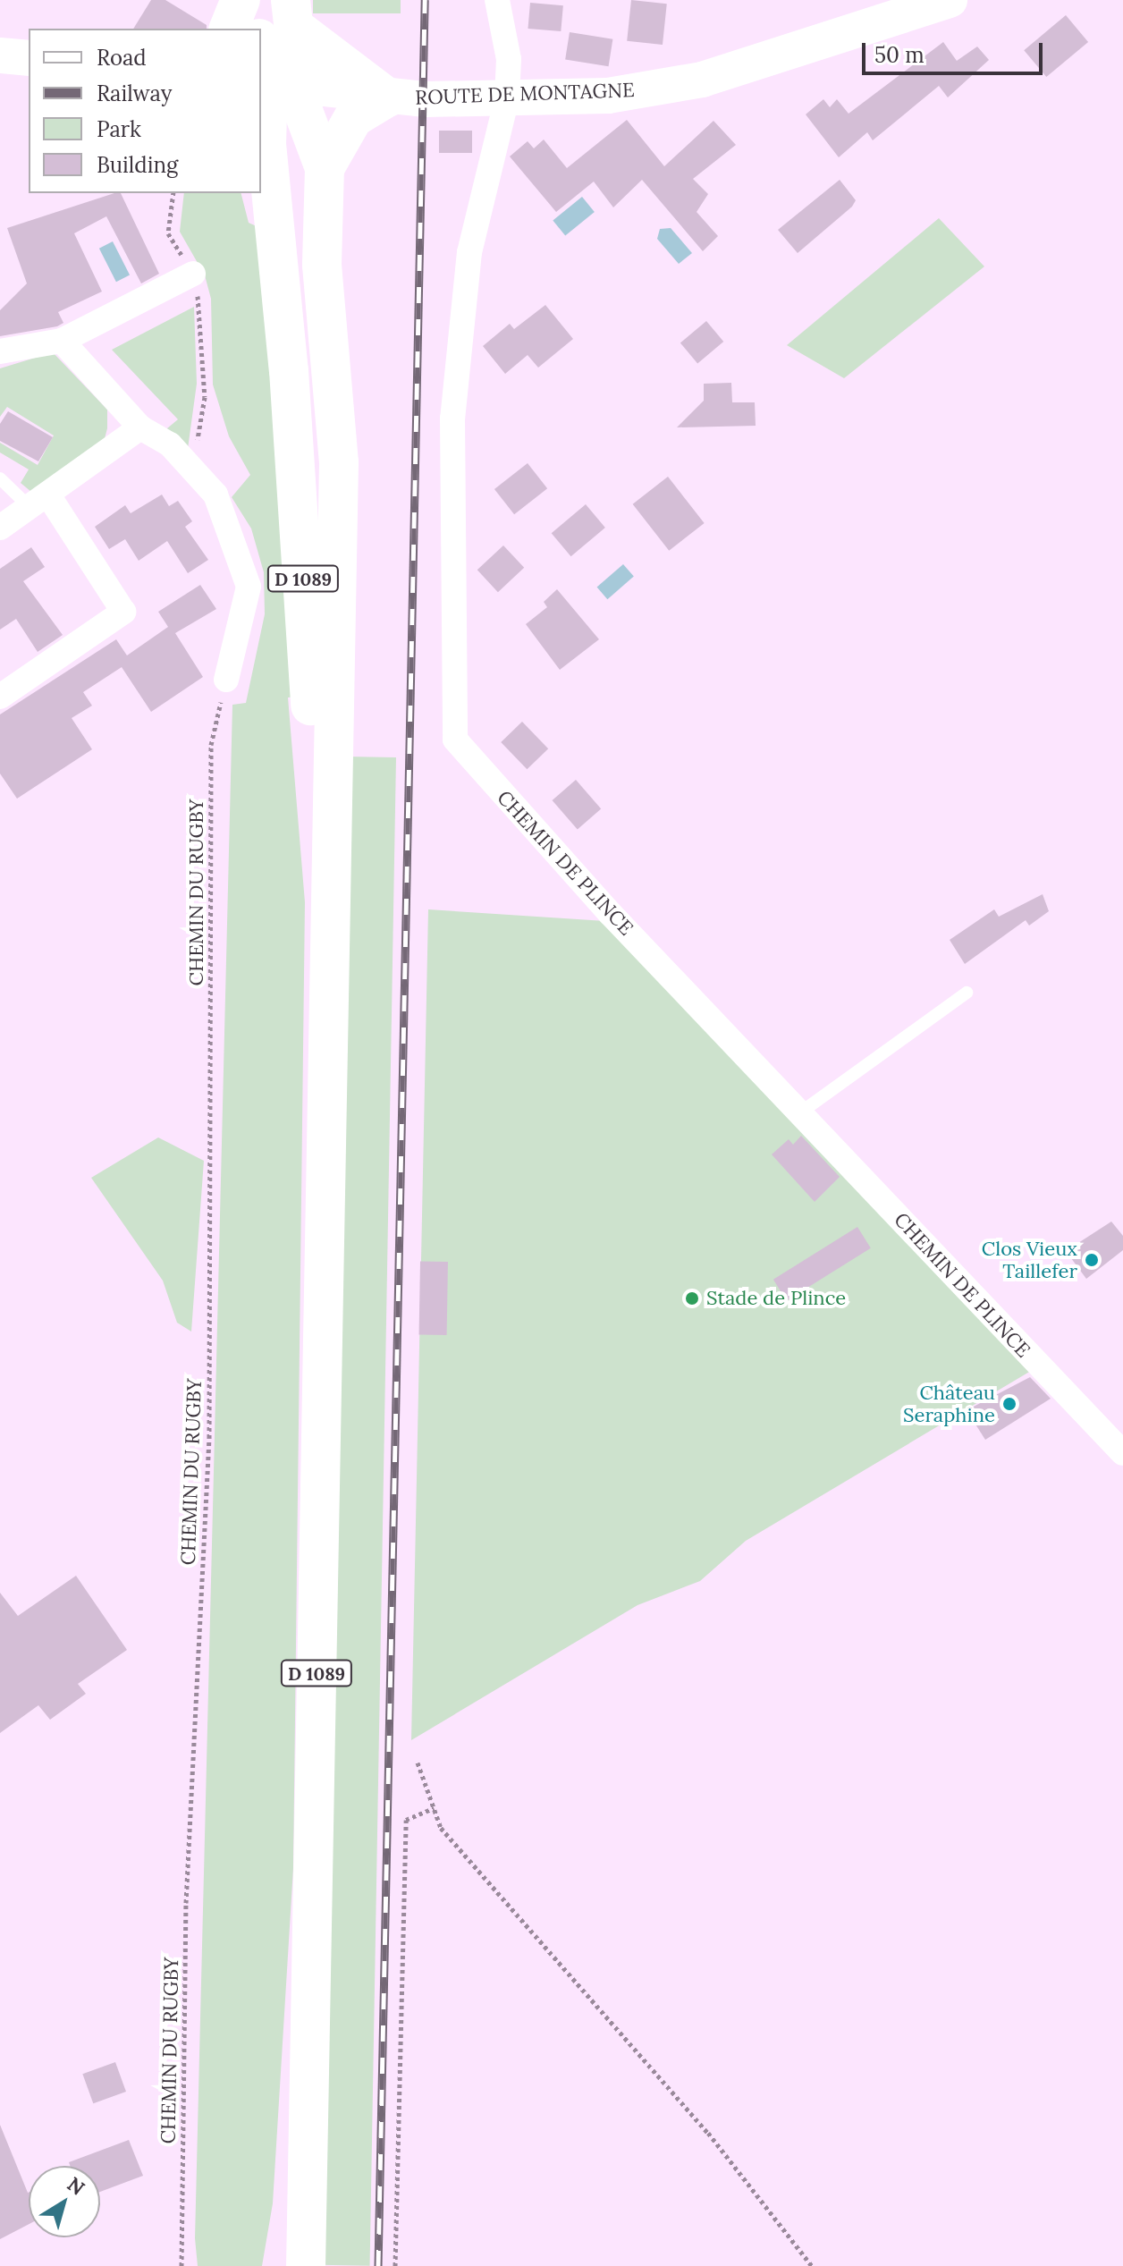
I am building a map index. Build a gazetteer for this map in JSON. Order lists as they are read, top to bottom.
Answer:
{
  "streets": {
    "main road": ["ROUTE DE MONTAGNE", "D 1089"],
    "street": ["CHEMIN DE PLINCE"],
    "path": ["CHEMIN DU RUGBY"]
  },
  "crossings": [
    ["ROUTE DE MONTAGNE", "D 1089"],
    ["ROUTE DE MONTAGNE", "CHEMIN DE PLINCE"]
  ],
  "places": ["Clos Vieux Taillefer", "Stade de Plince", "Château Seraphine"],
  "legend": [
    "Road",
    "Railway",
    "Park",
    "Building"
  ],
  "scale_bar": "50 m",
  "north": "top right"
}
